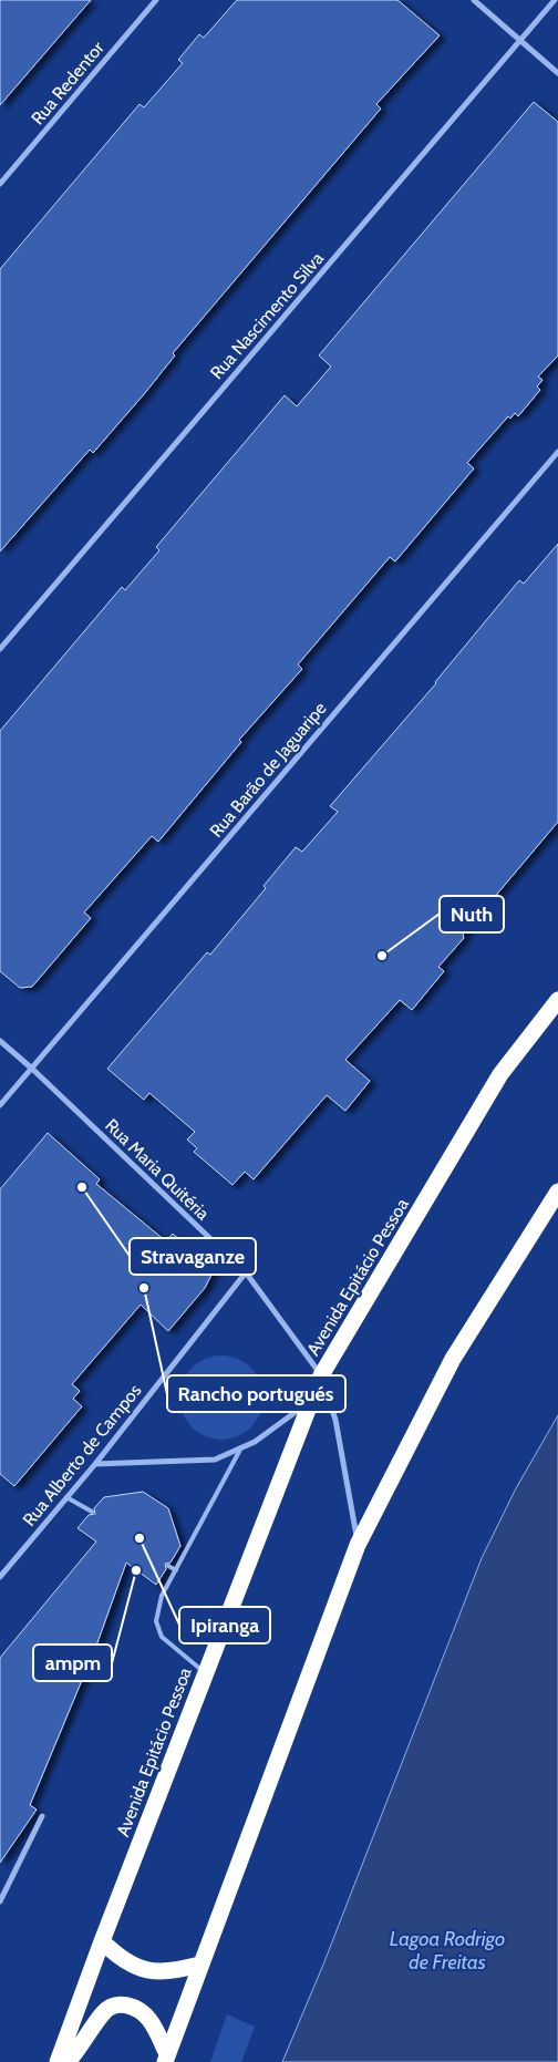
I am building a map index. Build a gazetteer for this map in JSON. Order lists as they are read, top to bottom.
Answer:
{
  "streets": {
    "highway": ["Avenida Epitácio Pessoa"],
    "street": [
      "Rua Redentor",
      "Rua Nascimento Silva",
      "Rua Barão de Jaguaripe",
      "Rua Maria Quitéria",
      "Rua Alberto de Campos"
    ]
  },
  "crossings": [
    ["Rua Barão de Jaguaripe", "Rua Maria Quitéria"],
    ["Rua Maria Quitéria", "Avenida Epitácio Pessoa"],
    ["Rua Maria Quitéria", "Rua Alberto de Campos"]
  ],
  "water": ["Lagoa Rodrigo de Freitas"],
  "places": [
    "Nuth",
    "Stravaganze",
    "Rancho portugués",
    "Ipiranga",
    "ampm"
  ]
}
